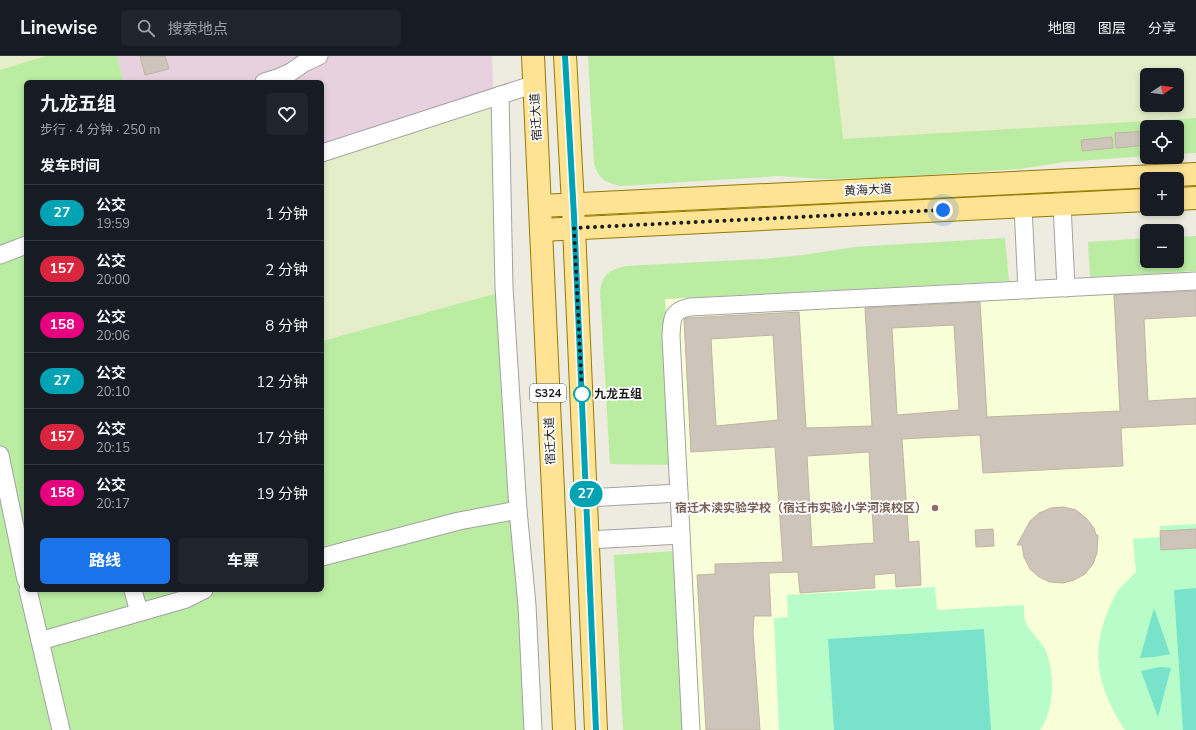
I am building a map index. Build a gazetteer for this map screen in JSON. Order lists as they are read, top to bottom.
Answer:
{
  "streets": {
    "main road": ["宿迁大道", "黄海大道", "S324"]
  },
  "crossings": [
    ["宿迁大道", "黄海大道"],
    ["黄海大道", "S324"]
  ],
  "places": ["九龙五组", "宿迁木渎实验学校（宿迁市实验小学河滨校区）"],
  "lines": ["bus line 27"],
  "north": "right",
  "page": {
    "header": "Linewise",
    "search": "搜索地点",
    "nav": ["地图", "图层", "分享"],
    "on_map": "27",
    "map_buttons": ["+", "−"],
    "heading": [
      ["九龙五组", "步行 · 4 分钟 · 250 m"],
      "发车时间"
    ],
    "list": [
      {
        "mark": "27",
        "name": "公交",
        "note": "19:59",
        "value": "1 分钟"
      },
      {
        "mark": "157",
        "name": "公交",
        "note": "20:00",
        "value": "2 分钟"
      },
      {
        "mark": "158",
        "name": "公交",
        "note": "20:06",
        "value": "8 分钟"
      },
      {
        "mark": "27",
        "name": "公交",
        "note": "20:10",
        "value": "12 分钟"
      },
      {
        "mark": "157",
        "name": "公交",
        "note": "20:15",
        "value": "17 分钟"
      },
      {
        "mark": "158",
        "name": "公交",
        "note": "20:17",
        "value": "19 分钟"
      }
    ],
    "buttons": ["路线", "车票"]
  }
}
